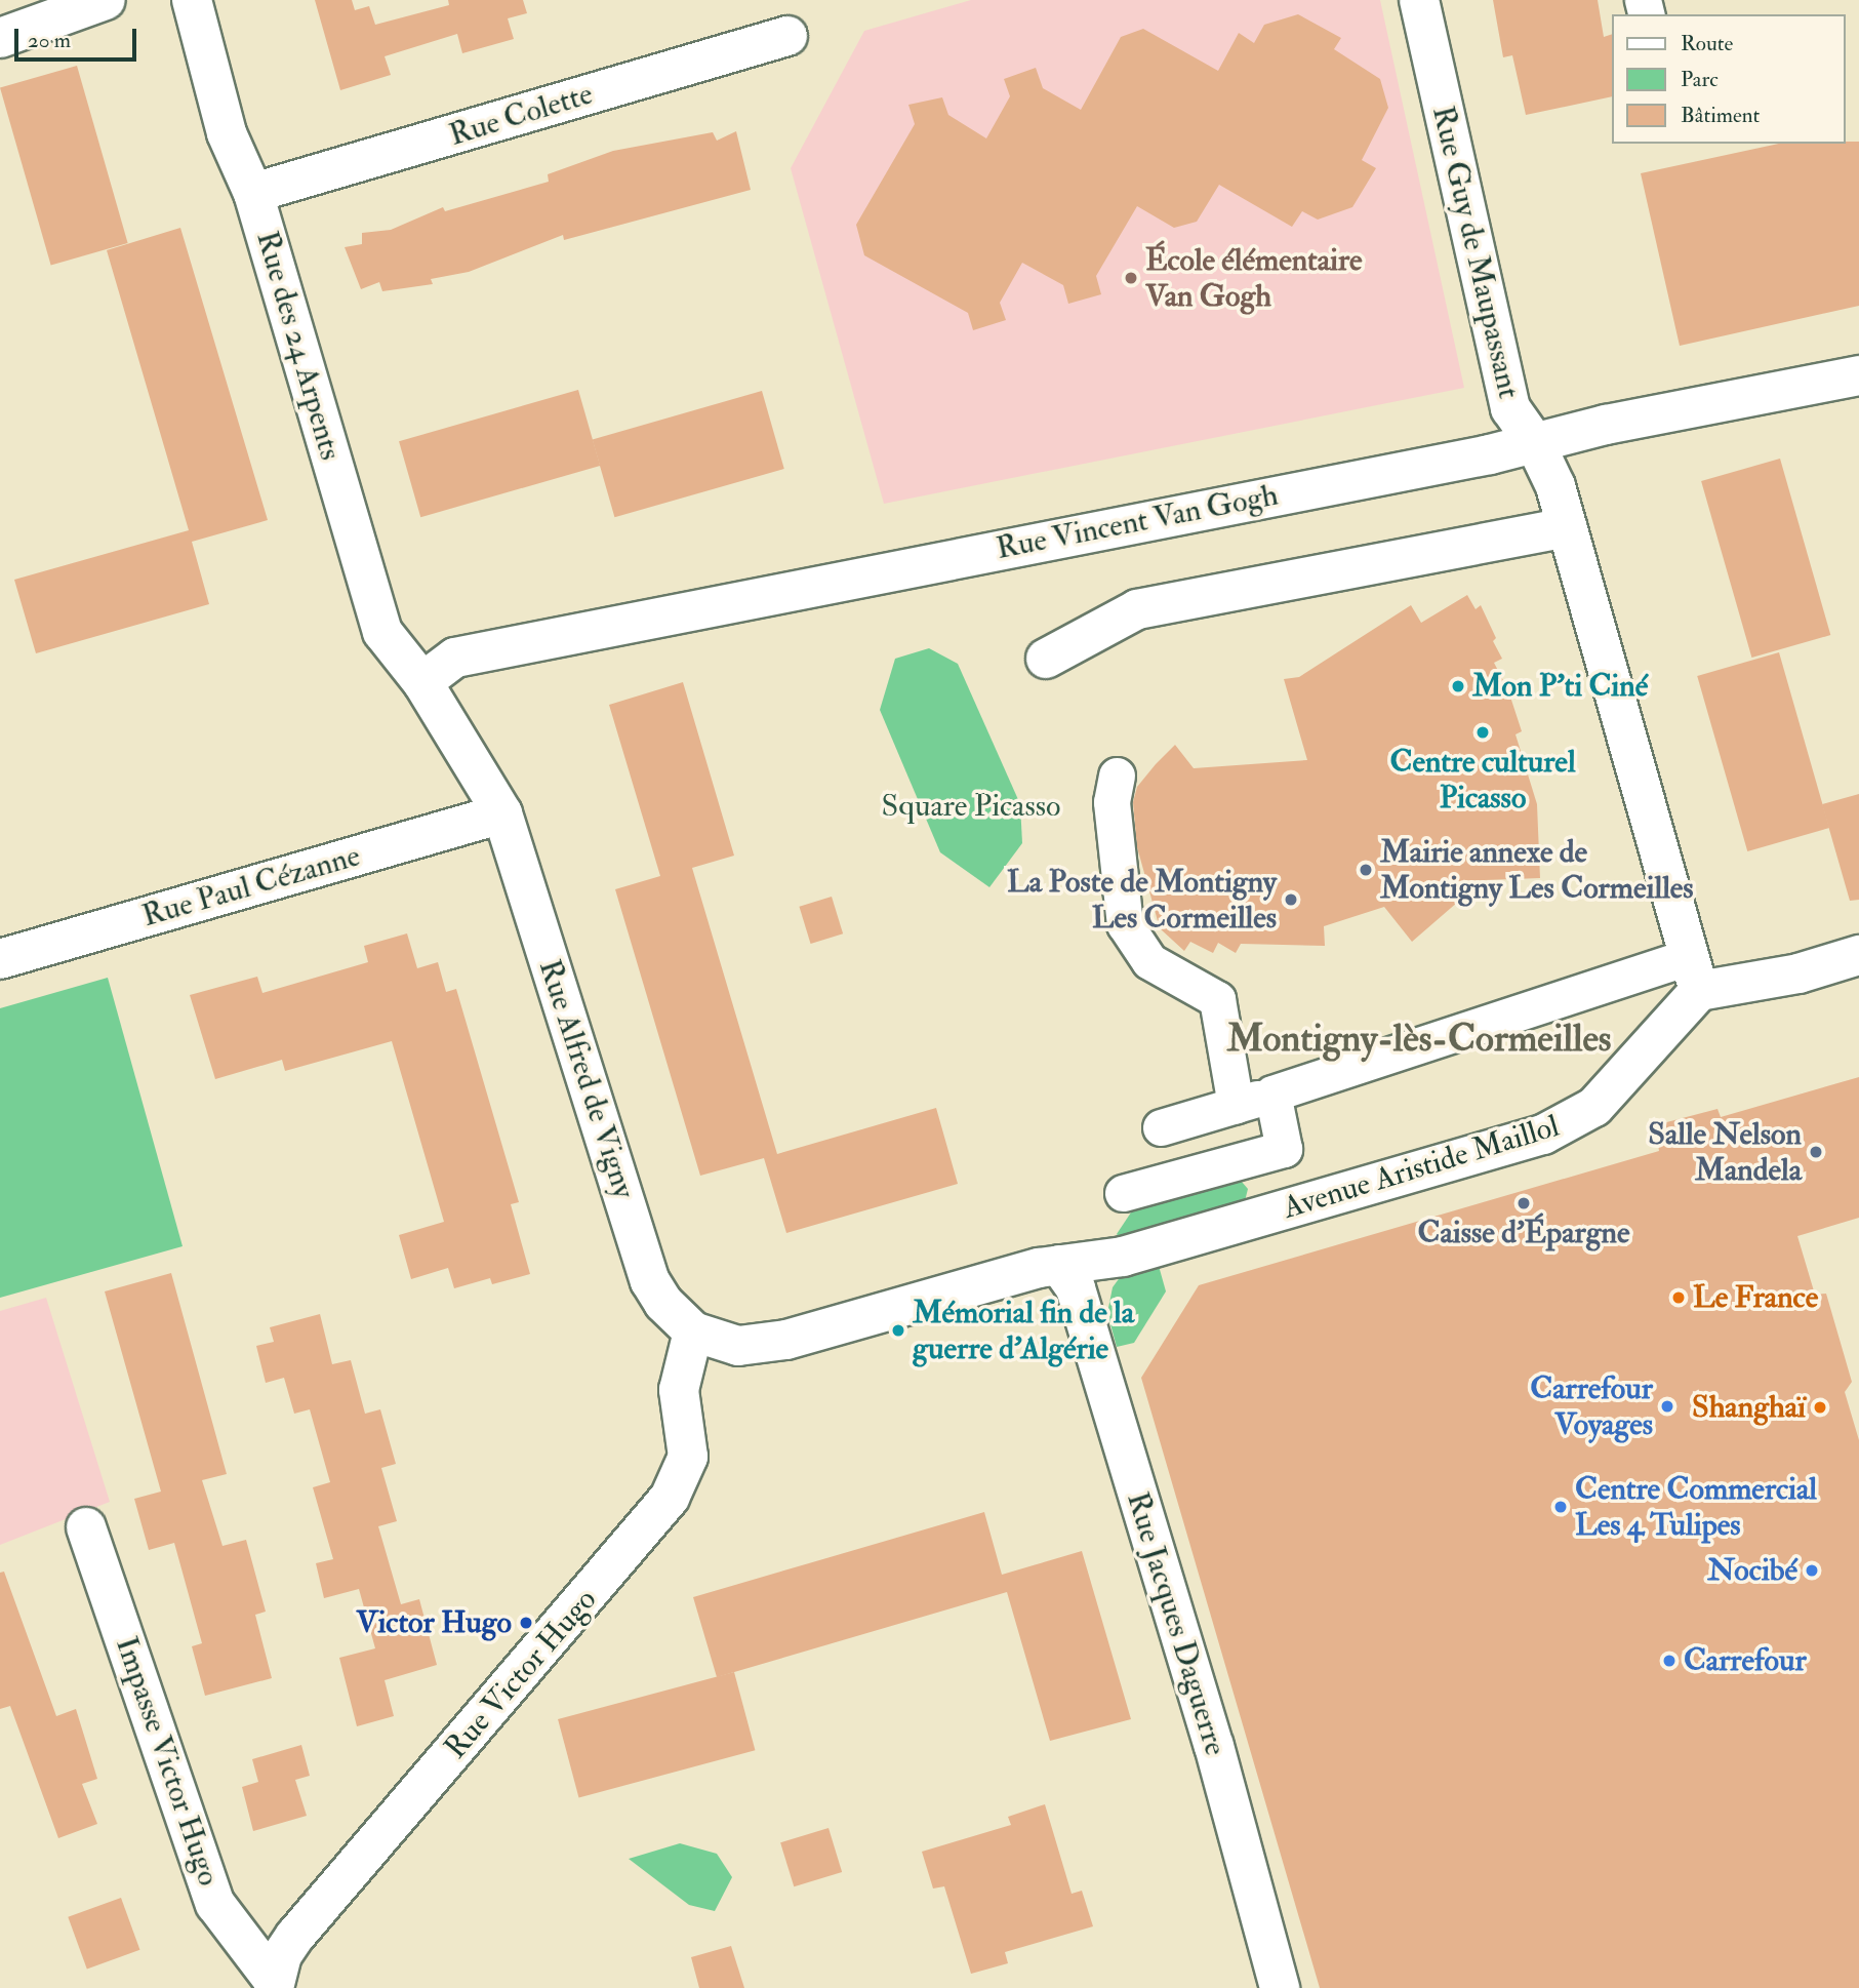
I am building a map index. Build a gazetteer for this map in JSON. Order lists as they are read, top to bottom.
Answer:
{
  "streets": {
    "street": [
      "Rue Colette",
      "Rue Guy de Maupassant",
      "Rue des 24 Arpents",
      "Rue Vincent Van Gogh",
      "Rue Paul Cézanne",
      "Rue Alfred de Vigny",
      "Avenue Aristide Maillol",
      "Rue Jacques Daguerre",
      "Rue Victor Hugo",
      "Impasse Victor Hugo"
    ]
  },
  "crossings": [
    ["Rue Colette", "Rue des 24 Arpents"],
    ["Rue Guy de Maupassant", "Rue Vincent Van Gogh"],
    ["Rue Guy de Maupassant", "Avenue Aristide Maillol"],
    ["Rue des 24 Arpents", "Rue Vincent Van Gogh"],
    ["Rue des 24 Arpents", "Rue Paul Cézanne"],
    ["Rue des 24 Arpents", "Rue Alfred de Vigny"],
    ["Rue Paul Cézanne", "Rue Alfred de Vigny"],
    ["Rue Alfred de Vigny", "Avenue Aristide Maillol"],
    ["Rue Alfred de Vigny", "Rue Victor Hugo"],
    ["Avenue Aristide Maillol", "Rue Jacques Daguerre"],
    ["Avenue Aristide Maillol", "Rue Victor Hugo"],
    ["Rue Victor Hugo", "Impasse Victor Hugo"]
  ],
  "districts": ["Montigny-lès-Cormeilles"],
  "parks": ["Square Picasso"],
  "places": [
    "École élémentaire Van Gogh",
    "Mon P'ti Ciné",
    "Centre culturel Picasso",
    "Mairie annexe de Montigny Les Cormeilles",
    "La Poste de Montigny Les Cormeilles",
    "Salle Nelson Mandela",
    "Caisse d'Épargne",
    "Le France",
    "Mémorial fin de la guerre d'Algérie",
    "Carrefour Voyages",
    "Shanghaï",
    "Centre Commercial Les 4 Tulipes",
    "Nocibé",
    "Victor Hugo",
    "Carrefour"
  ],
  "legend": ["Route", "Parc", "Bâtiment"],
  "scale_bar": "20 m"
}
